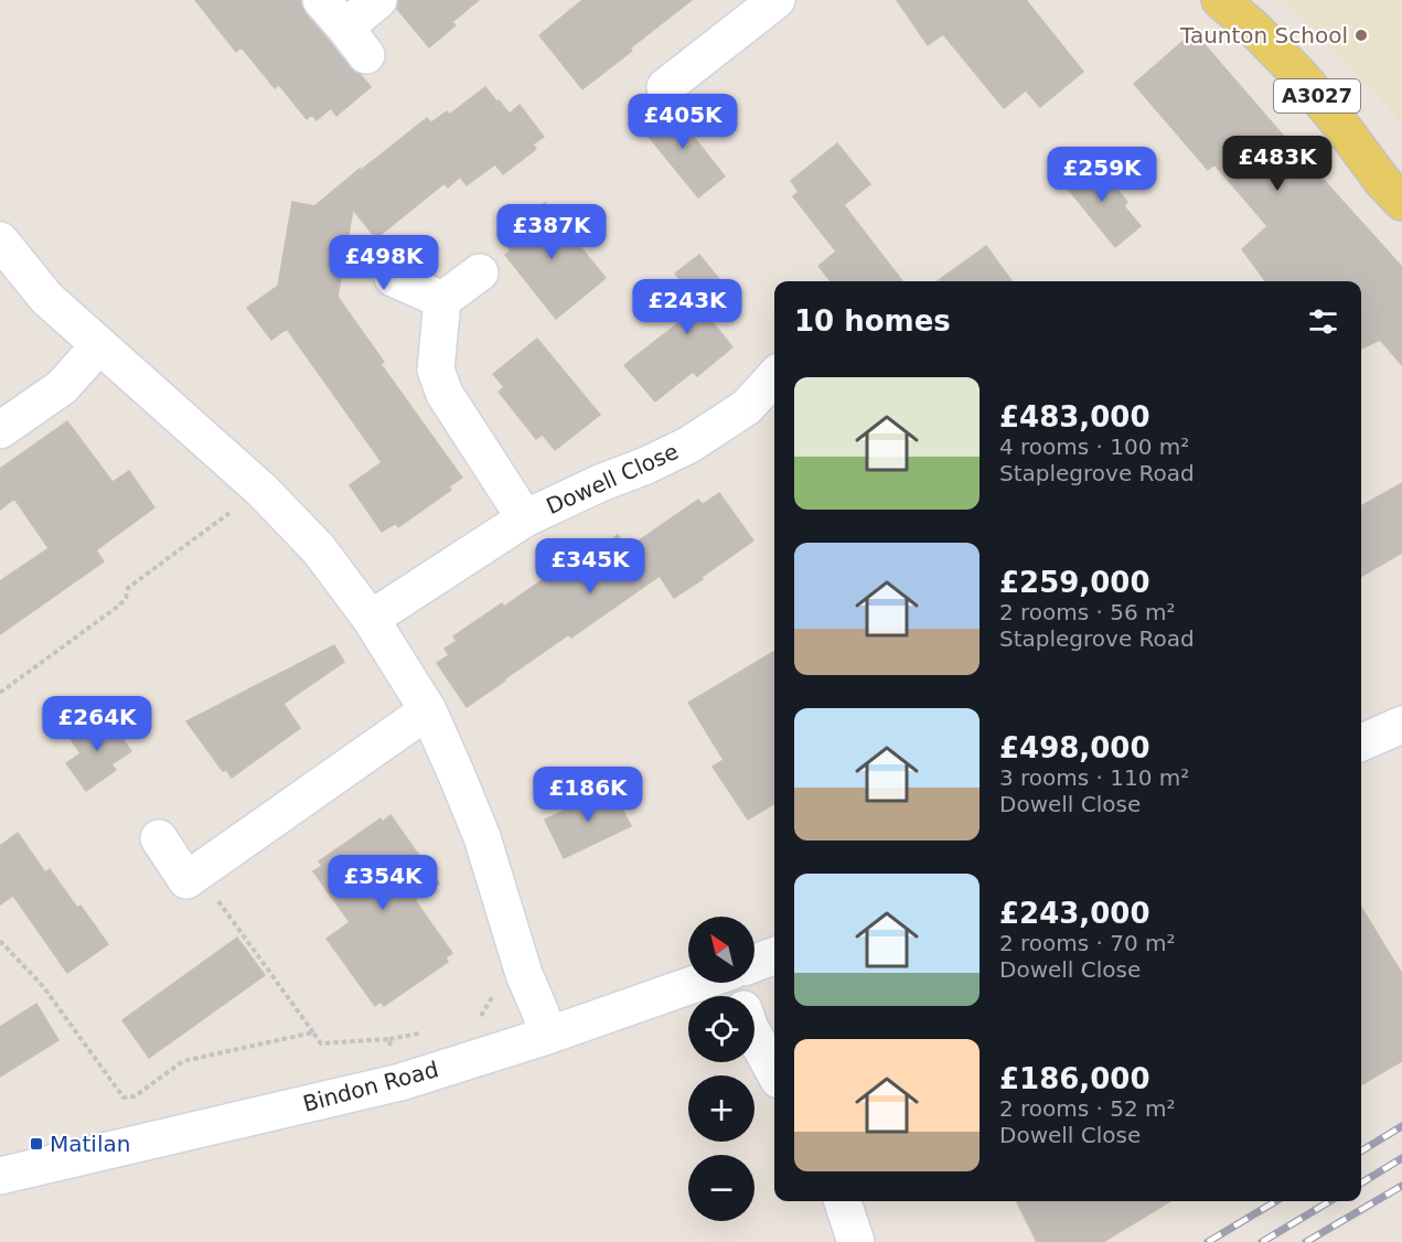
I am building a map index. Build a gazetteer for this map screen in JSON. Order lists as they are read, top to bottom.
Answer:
{
  "streets": {
    "main road": ["A3027"],
    "street": ["Dowell Close", "Bindon Road"]
  },
  "places": {
    "other": ["Taunton School"],
    "transit": ["Matilan"]
  },
  "north": "top left",
  "page": {
    "price": [
      "£405K",
      "£483K",
      "£259K",
      "£387K",
      "£498K",
      "£243K",
      "£345K",
      "£264K",
      "£186K",
      "£354K"
    ],
    "heading": "10 homes",
    "list": [
      {
        "name": "£483,000",
        "note": "4 rooms · 100 m² · Staplegrove Road"
      },
      {
        "name": "£259,000",
        "note": "2 rooms · 56 m² · Staplegrove Road"
      },
      {
        "name": "£498,000",
        "note": "3 rooms · 110 m² · Dowell Close"
      },
      {
        "name": "£243,000",
        "note": "2 rooms · 70 m² · Dowell Close"
      },
      {
        "name": "£186,000",
        "note": "2 rooms · 52 m² · Dowell Close"
      }
    ],
    "map_buttons": ["+", "−"]
  }
}
